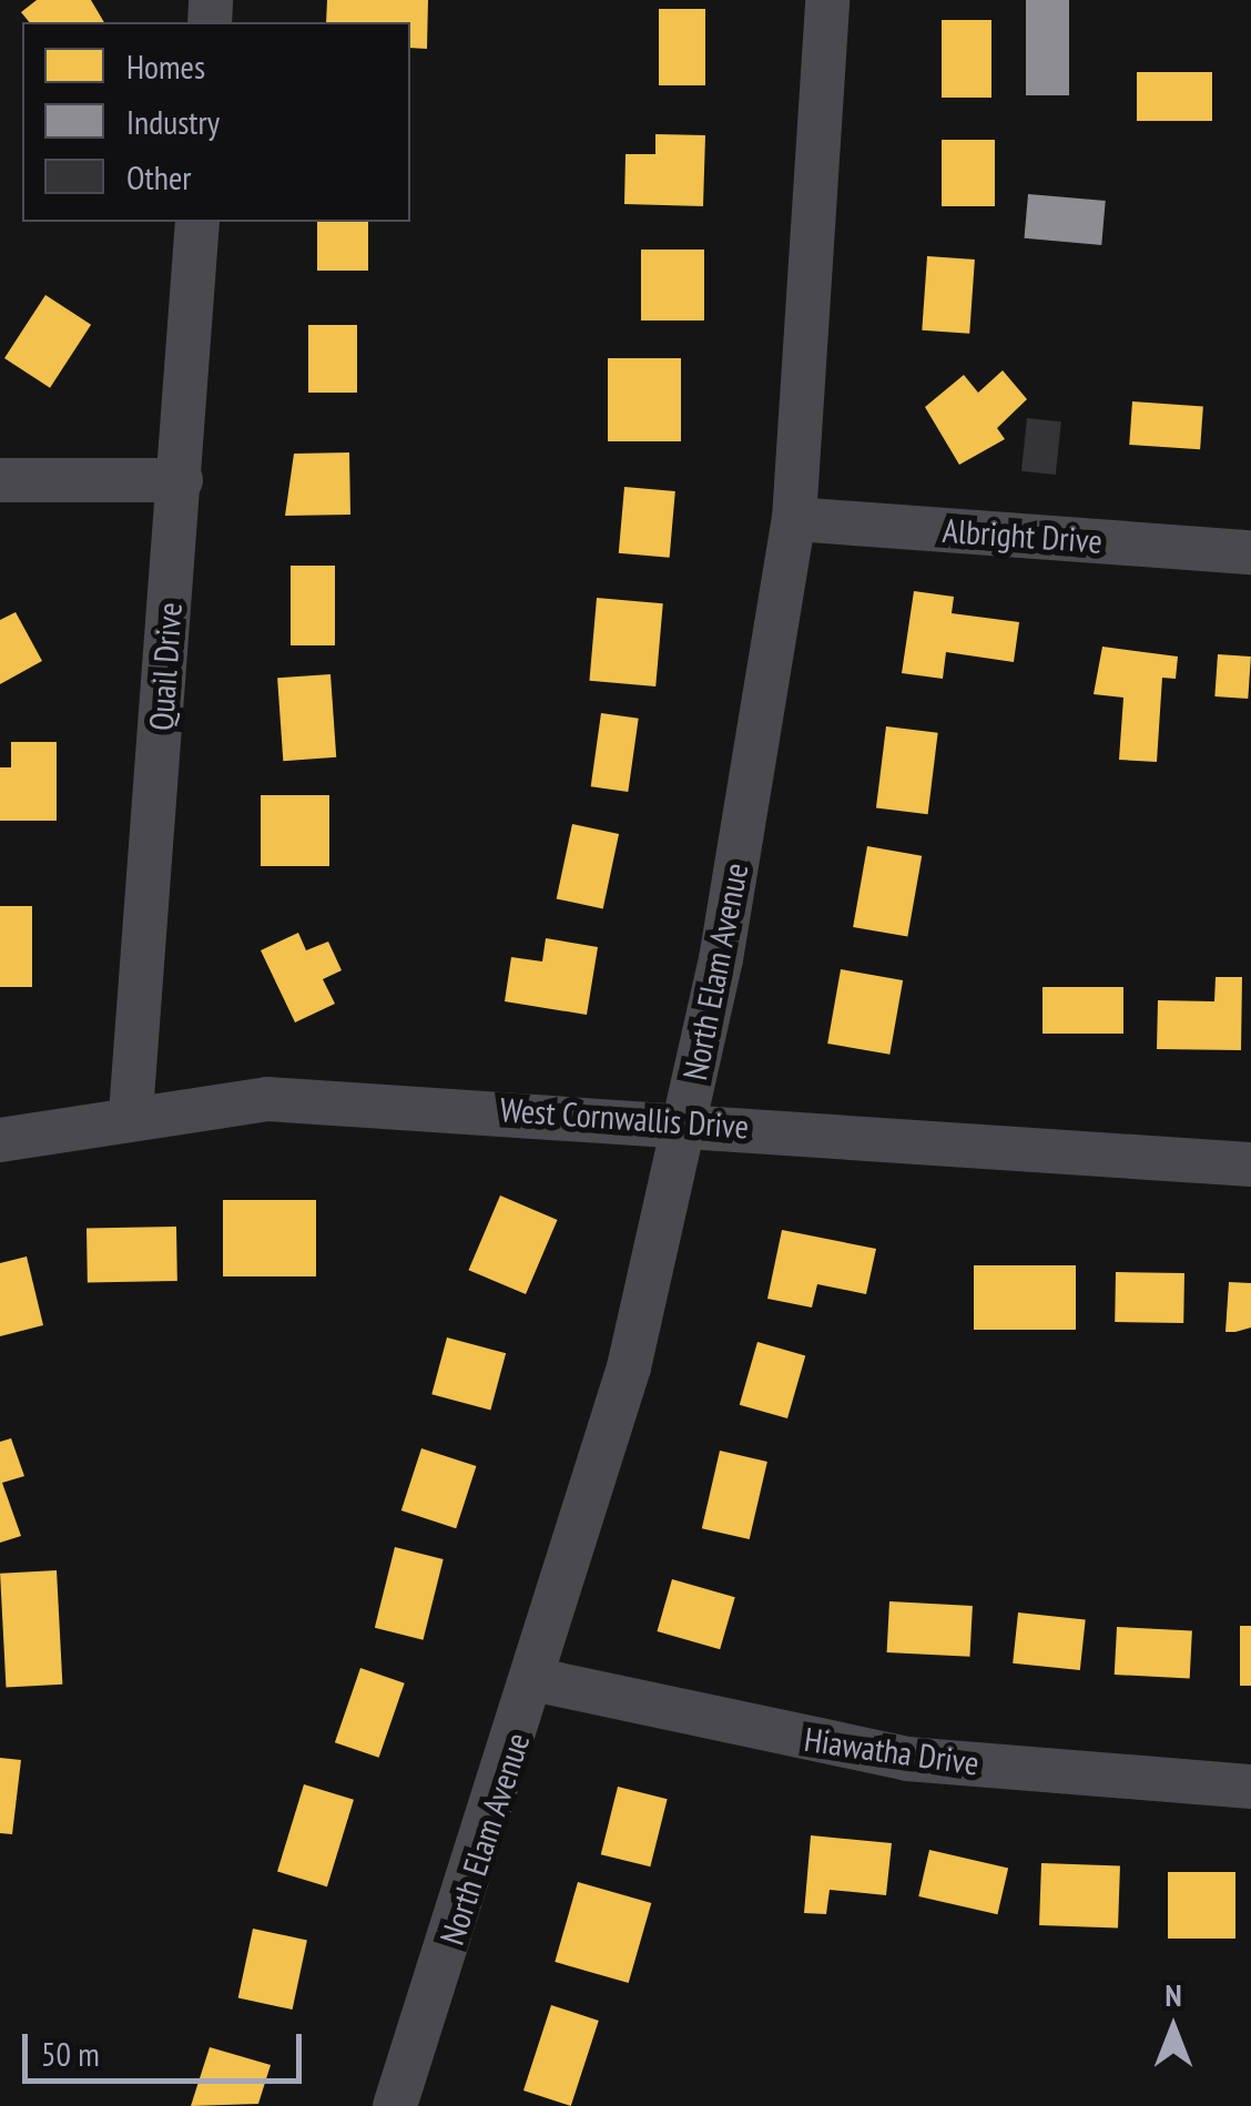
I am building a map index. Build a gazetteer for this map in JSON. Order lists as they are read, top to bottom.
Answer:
{
  "streets": {
    "street": [
      "Albright Drive",
      "Quail Drive",
      "North Elam Avenue",
      "West Cornwallis Drive",
      "Hiawatha Drive"
    ]
  },
  "crossings": [
    ["Albright Drive", "North Elam Avenue"],
    ["Quail Drive", "West Cornwallis Drive"],
    ["North Elam Avenue", "West Cornwallis Drive"],
    ["North Elam Avenue", "Hiawatha Drive"]
  ],
  "legend": ["Homes", "Industry", "Other"],
  "scale_bar": "50 m",
  "north": "top"
}
